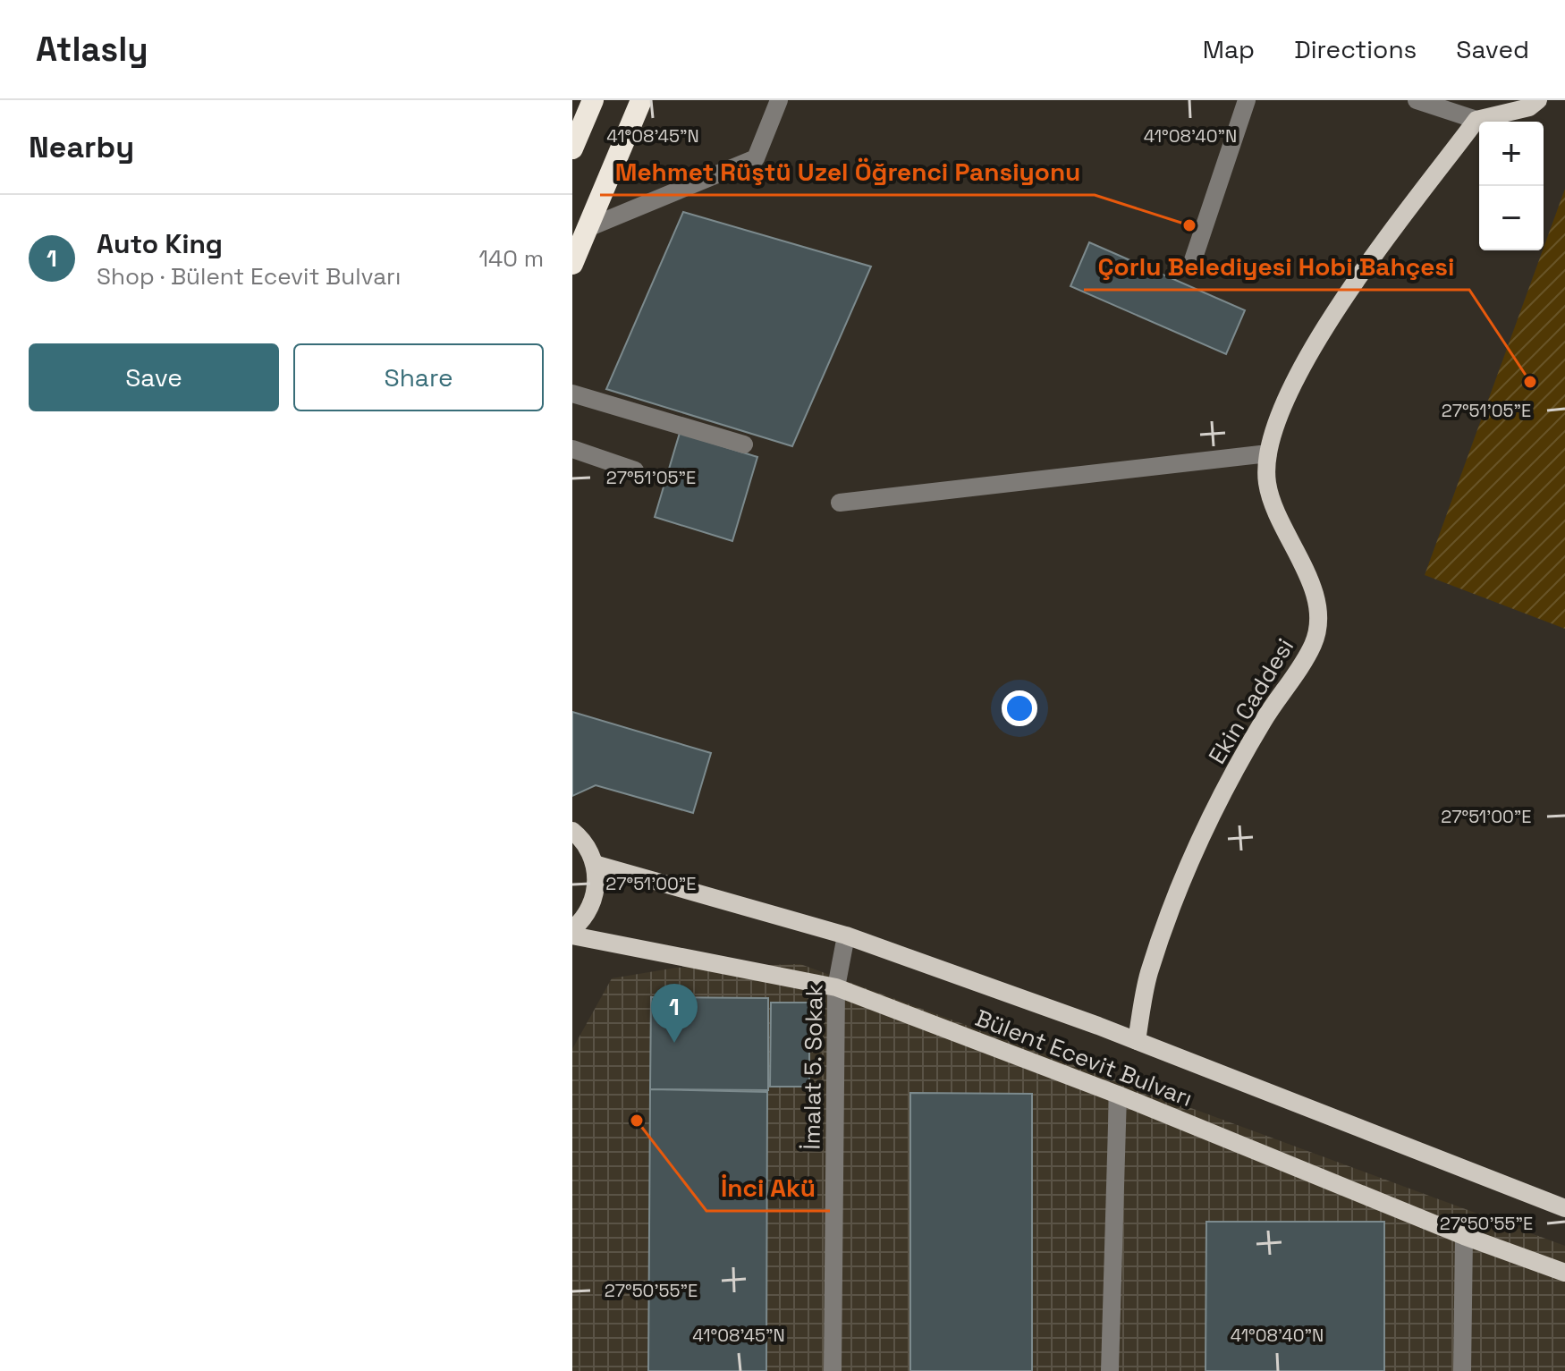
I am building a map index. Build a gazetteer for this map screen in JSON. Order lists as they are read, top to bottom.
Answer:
{
  "streets": {
    "main road": ["Ekin Caddesi", "Bülent Ecevit Bulvarı"],
    "street": ["İmalat 5. Sokak"]
  },
  "crossings": [
    ["Bülent Ecevit Bulvarı", "İmalat 5. Sokak"]
  ],
  "places": ["Mehmet Rüştü Uzel Öğrenci Pansiyonu", "Çorlu Belediyesi Hobi Bahçesi", "İnci Akü"],
  "page": {
    "header": "Atlasly",
    "nav": ["Map", "Directions", "Saved"],
    "heading": "Nearby",
    "map_buttons": ["+", "−"],
    "list": [
      {
        "mark": "1",
        "name": "Auto King",
        "note": "Shop · Bülent Ecevit Bulvarı",
        "value": "140 m"
      }
    ],
    "buttons": ["Save", "Share"],
    "pins": "1"
  },
  "coordinates": [
    "41°08'45\"N",
    "41°08'40\"N",
    "27°51'05\"E",
    "27°51'00\"E",
    "27°50'55\"E"
  ]
}
